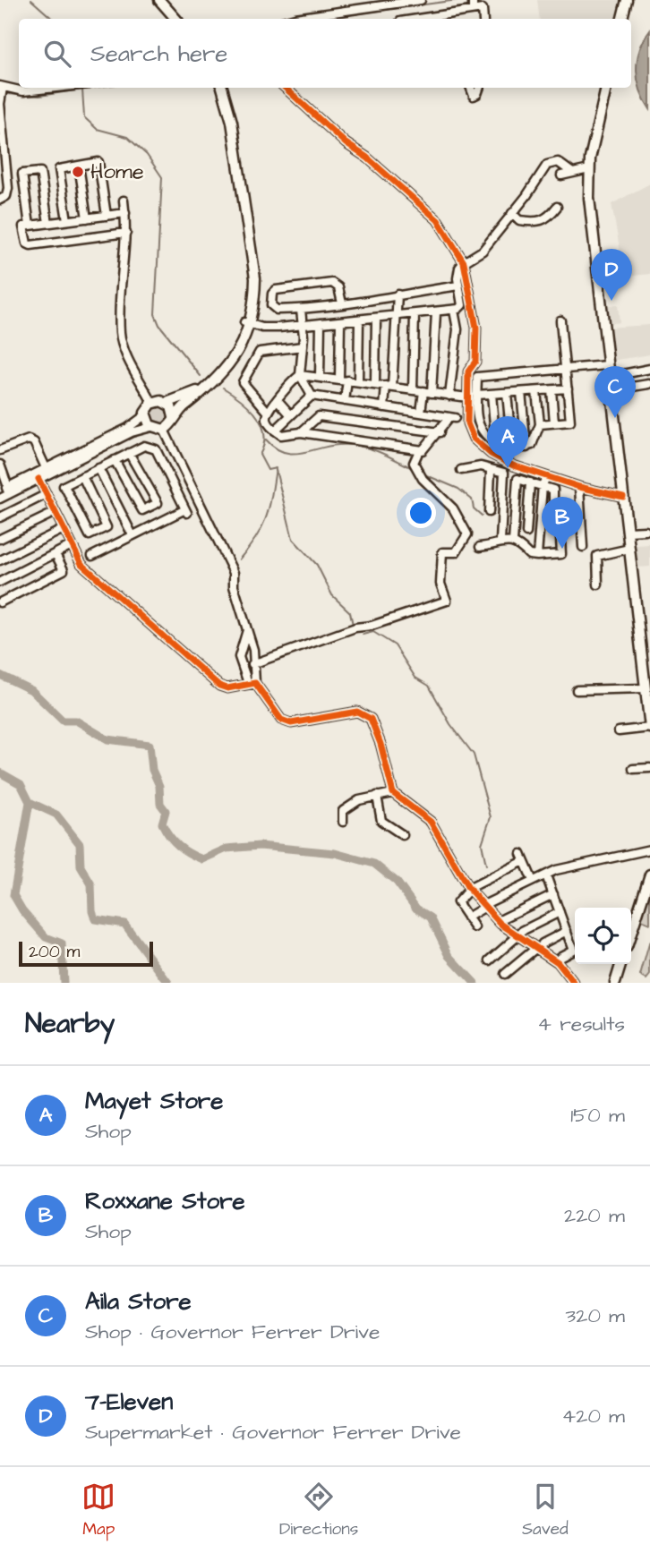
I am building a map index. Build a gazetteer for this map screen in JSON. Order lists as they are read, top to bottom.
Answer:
{
  "places": ["Home"],
  "scale_bar": "200 m",
  "page": {
    "search": "Search here",
    "pins": [
      "D",
      "C",
      "A",
      "B"
    ],
    "scale": "200 m",
    "heading": ["Nearby", "4 results"],
    "list": [
      {
        "mark": "A",
        "name": "Mayet Store",
        "note": "Shop",
        "value": "150 m"
      },
      {
        "mark": "B",
        "name": "Roxxane Store",
        "note": "Shop",
        "value": "220 m"
      },
      {
        "mark": "C",
        "name": "Aila Store",
        "note": "Shop · Governor Ferrer Drive",
        "value": "320 m"
      },
      {
        "mark": "D",
        "name": "7-Eleven",
        "note": "Supermarket · Governor Ferrer Drive",
        "value": "420 m"
      }
    ],
    "nav": ["Map", "Directions", "Saved"]
  }
}
